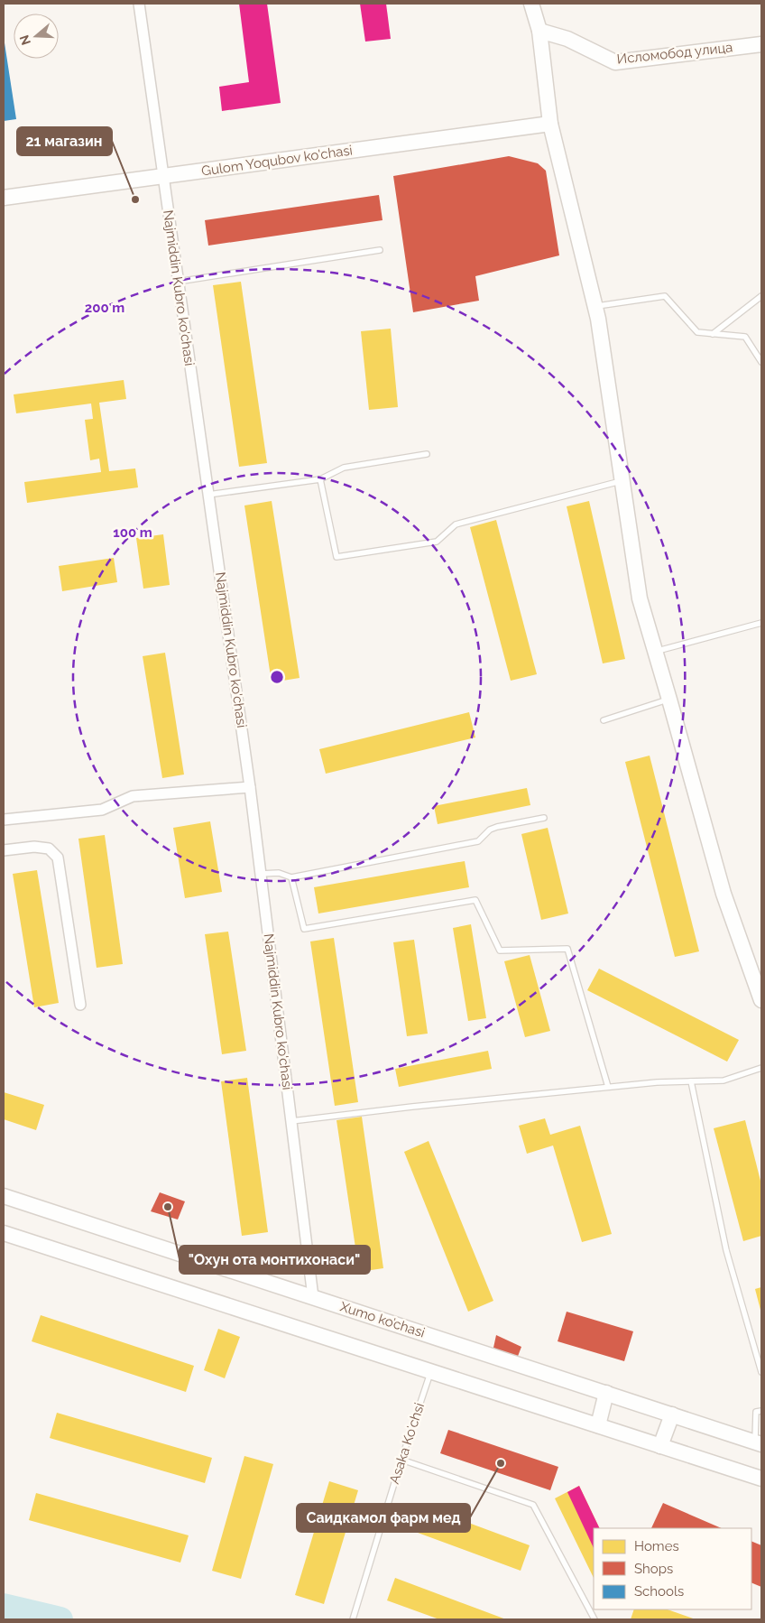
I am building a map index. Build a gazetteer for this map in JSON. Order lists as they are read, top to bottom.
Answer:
{
  "streets": {
    "street": [
      "Исломобод улица",
      "Gulom Yoqubov ko'chasi",
      "Najmiddin Kubro ko'chasi",
      "Xumo ko’chasi"
    ],
    "lane": ["Asaka Koʻchsi"]
  },
  "crossings": [
    ["Gulom Yoqubov ko'chasi", "Najmiddin Kubro ko'chasi"],
    ["Najmiddin Kubro ko'chasi", "Xumo ko’chasi"]
  ],
  "places": ["21 магазин", "\"Охун ота монтихонаси\"", "Саидкамол фарм мед"],
  "legend": ["Homes", "Shops", "Schools"],
  "north": "left",
  "rings": ["200 m", "100 m"]
}
